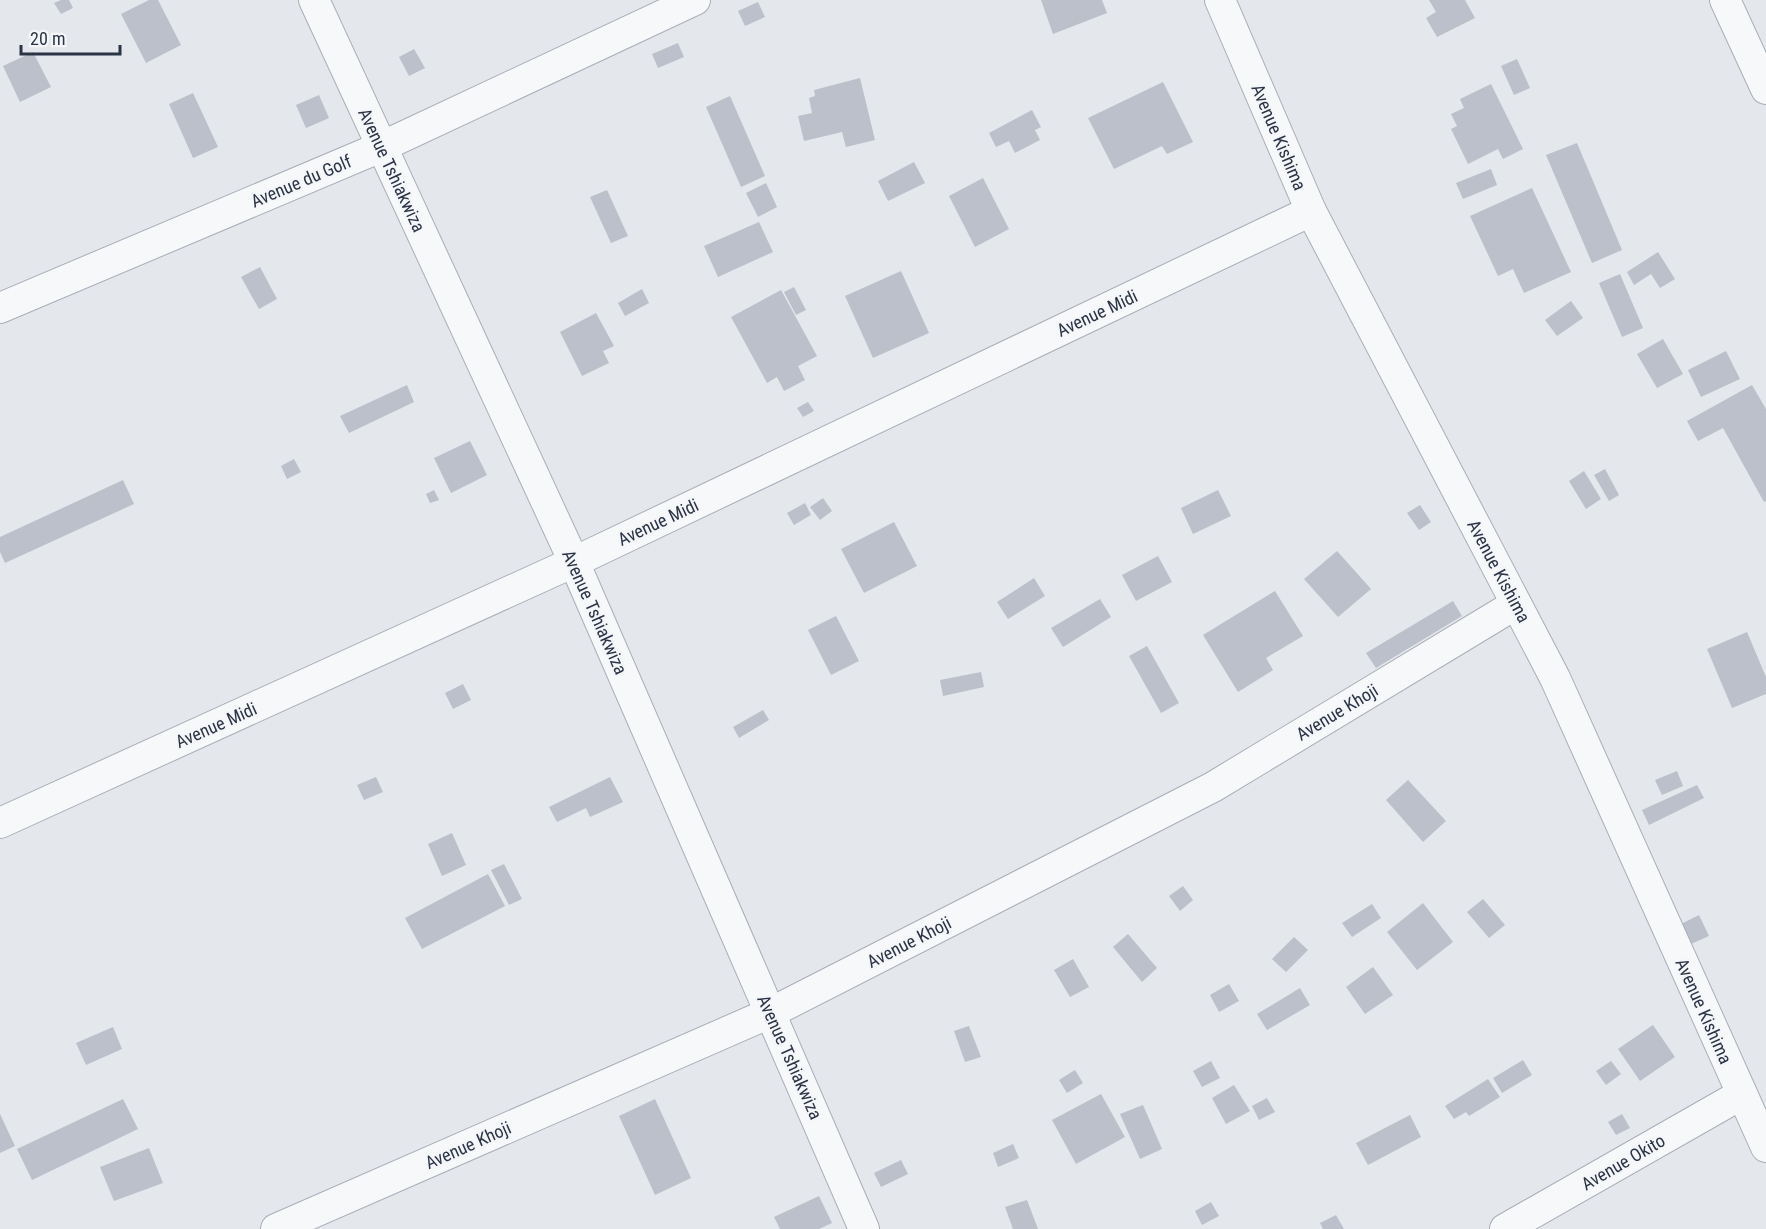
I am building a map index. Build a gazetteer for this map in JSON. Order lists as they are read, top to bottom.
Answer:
{
  "streets": {
    "street": [
      "Avenue Kishima",
      "Avenue Tshiakwiza",
      "Avenue du Golf",
      "Avenue Midi",
      "Avenue Khoji",
      "Avenue Okito"
    ]
  },
  "crossings": [
    ["Avenue Kishima", "Avenue Midi"],
    ["Avenue Kishima", "Avenue Khoji"],
    ["Avenue Kishima", "Avenue Okito"],
    ["Avenue Tshiakwiza", "Avenue du Golf"],
    ["Avenue Tshiakwiza", "Avenue Midi"],
    ["Avenue Tshiakwiza", "Avenue Khoji"]
  ],
  "scale_bar": "20 m"
}
